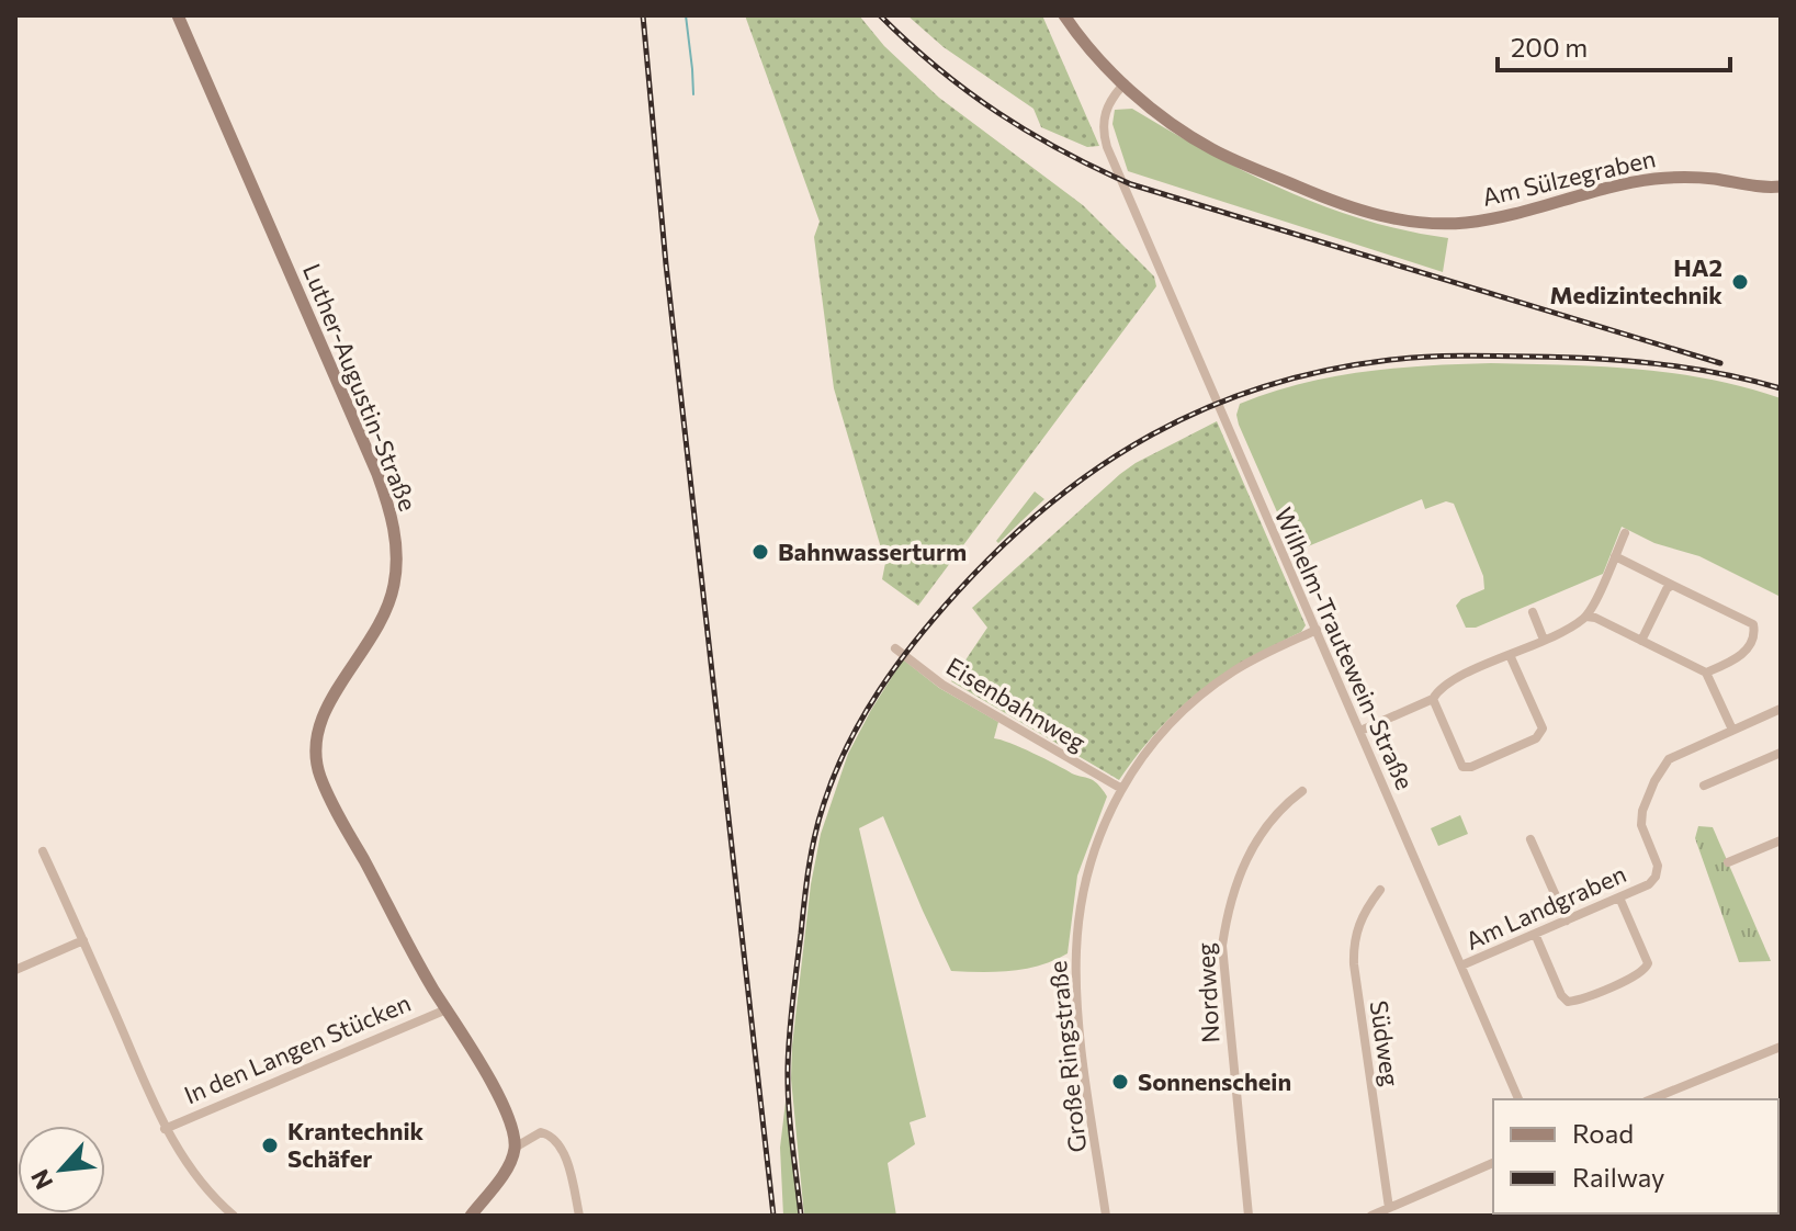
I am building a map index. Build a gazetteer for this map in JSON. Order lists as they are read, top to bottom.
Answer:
{
  "streets": {
    "street": [
      "Am Sülzegraben",
      "Luther-Augustin-Straße",
      "Wilhelm-Trautewein-Straße",
      "Eisenbahnweg",
      "Am Landgraben",
      "Nordweg",
      "Südweg",
      "In den Langen Stücken",
      "Große Ringstraße"
    ]
  },
  "crossings": [
    ["Am Sülzegraben", "Wilhelm-Trautewein-Straße"],
    ["Luther-Augustin-Straße", "In den Langen Stücken"],
    ["Wilhelm-Trautewein-Straße", "Am Landgraben"],
    ["Wilhelm-Trautewein-Straße", "Große Ringstraße"],
    ["Eisenbahnweg", "Große Ringstraße"]
  ],
  "places": [
    "HA2 Medizintechnik",
    "Bahnwasserturm",
    "Sonnenschein",
    "Krantechnik Schäfer"
  ],
  "legend": ["Road", "Railway"],
  "scale_bar": "200 m",
  "north": "bottom left"
}
